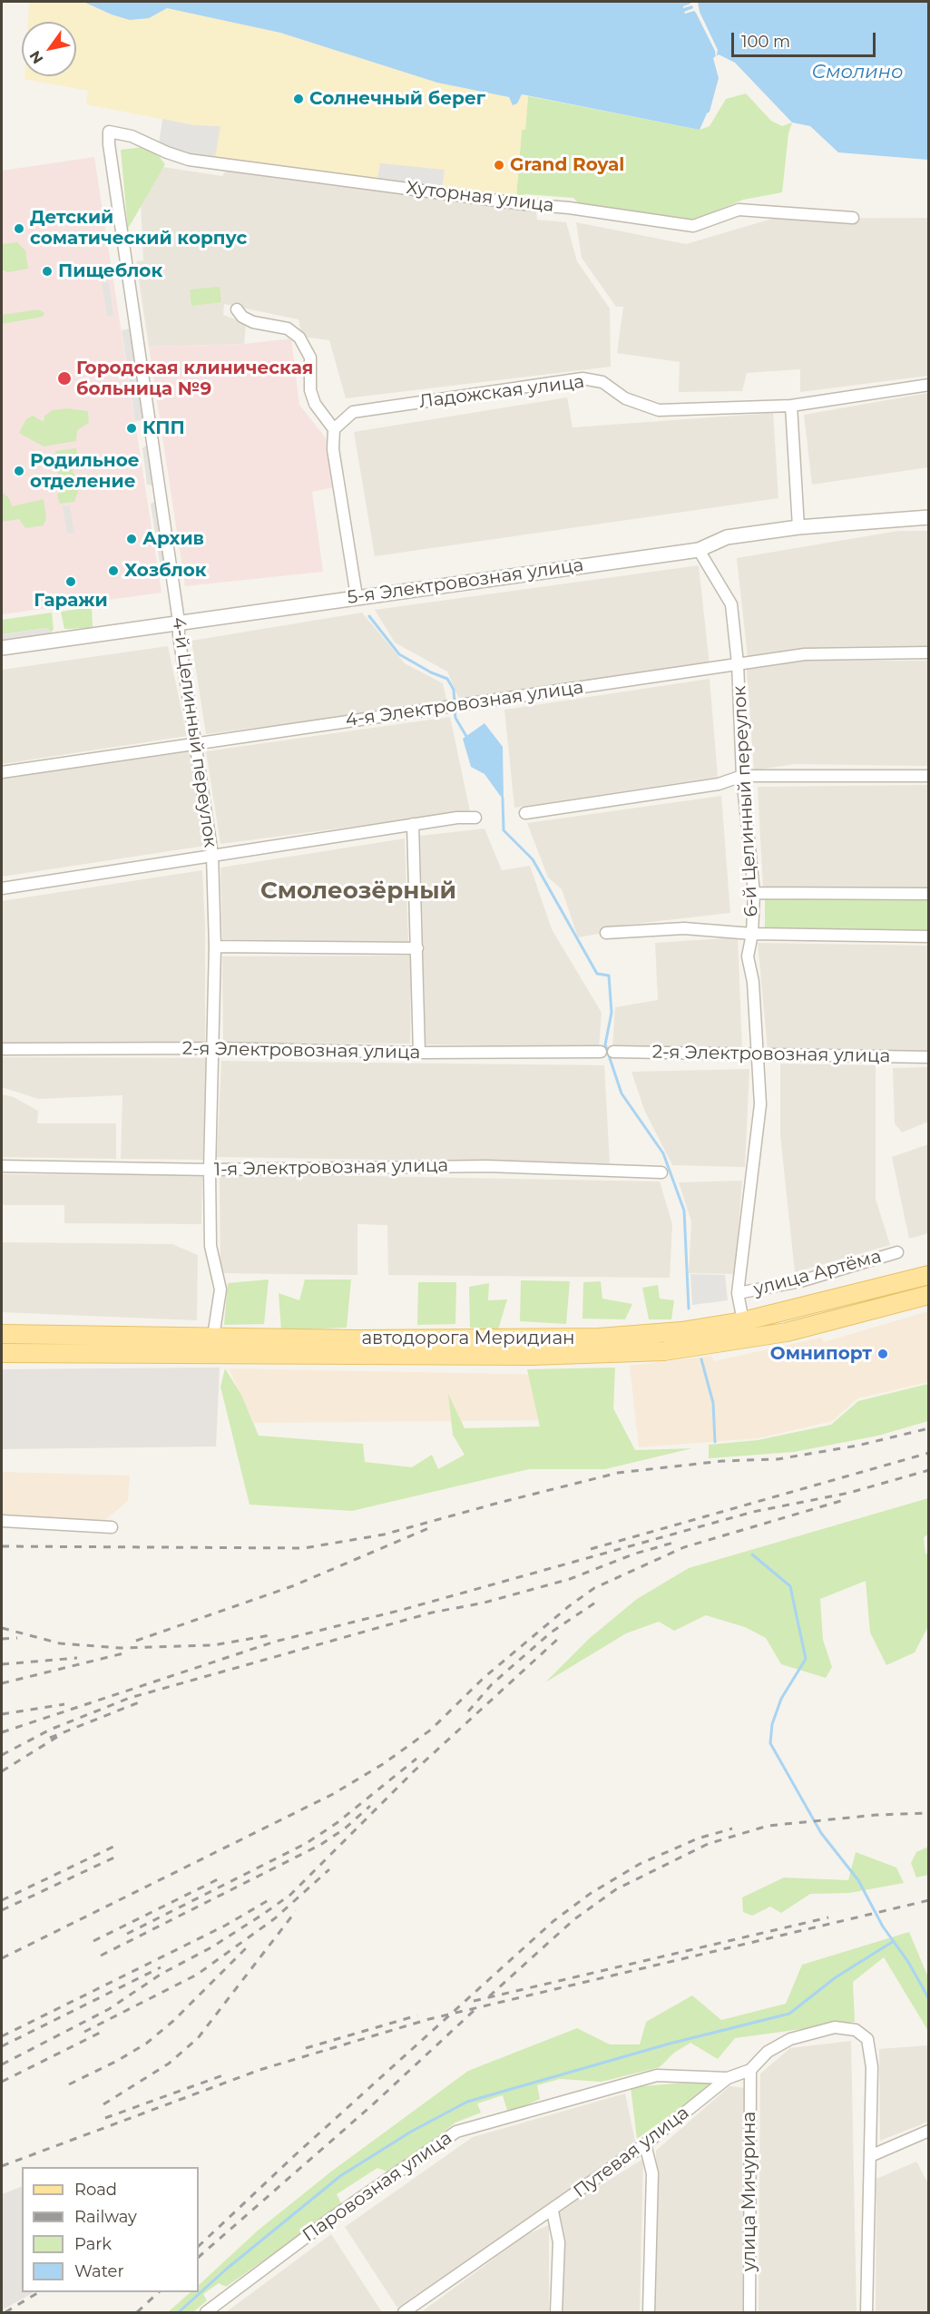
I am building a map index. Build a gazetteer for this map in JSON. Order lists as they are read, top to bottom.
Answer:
{
  "streets": {
    "main road": ["автодорога Меридиан"],
    "street": [
      "Хуторная улица",
      "Ладожская улица",
      "5-я Электровозная улица",
      "4-я Электровозная улица",
      "4-й Целинный переулок",
      "6-й Целинный переулок",
      "2-я Электровозная улица",
      "1-я Электровозная улица",
      "улица Артёма",
      "Путевая улица",
      "Паровозная улица",
      "улица Мичурина"
    ]
  },
  "crossings": [
    ["Хуторная улица", "4-й Целинный переулок"],
    ["5-я Электровозная улица", "4-й Целинный переулок"],
    ["5-я Электровозная улица", "6-й Целинный переулок"],
    ["4-я Электровозная улица", "4-й Целинный переулок"],
    ["4-я Электровозная улица", "6-й Целинный переулок"],
    ["4-й Целинный переулок", "2-я Электровозная улица"],
    ["4-й Целинный переулок", "1-я Электровозная улица"],
    ["4-й Целинный переулок", "автодорога Меридиан"],
    ["6-й Целинный переулок", "2-я Электровозная улица"],
    ["6-й Целинный переулок", "улица Артёма"],
    ["6-й Целинный переулок", "автодорога Меридиан"],
    ["Путевая улица", "Паровозная улица"],
    ["Путевая улица", "улица Мичурина"]
  ],
  "districts": ["Смолеозёрный"],
  "water": ["Смолино"],
  "places": [
    "Солнечный берег",
    "Grand Royal",
    "Детский соматический корпус",
    "Пищеблок",
    "Городская клиническая больница №9",
    "КПП",
    "Родильное отделение",
    "Архив",
    "Хозблок",
    "Гаражи",
    "Омнипорт"
  ],
  "legend": [
    "Road",
    "Railway",
    "Park",
    "Water"
  ],
  "scale_bar": "100 m",
  "north": "bottom left"
}
